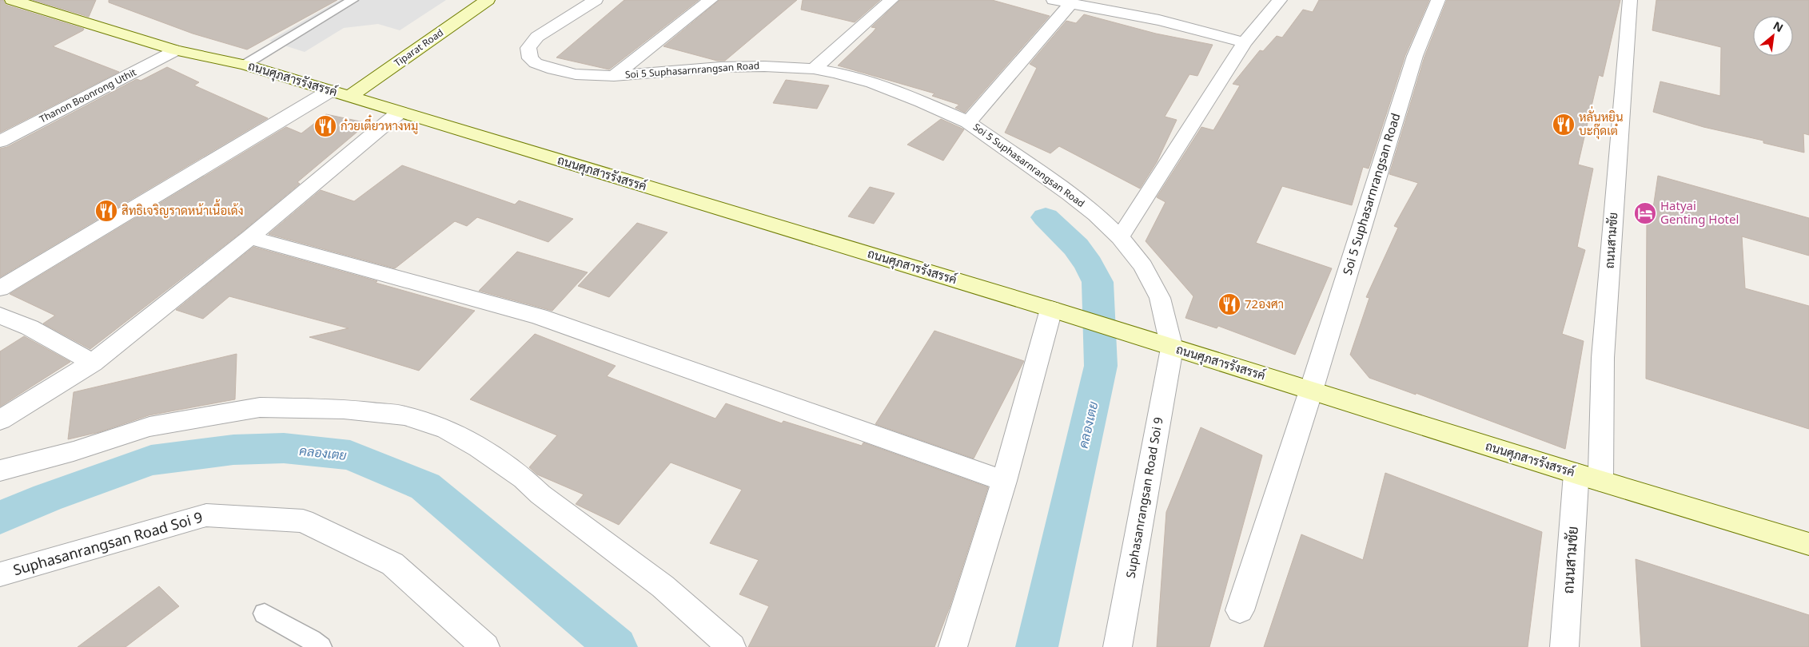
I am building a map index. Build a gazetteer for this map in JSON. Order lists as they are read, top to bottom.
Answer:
{
  "streets": {
    "street": [
      "Tiparat Road",
      "Soi 5 Suphasarnrangsan Road",
      "ถนนศุภสารรังสรรค์",
      "Thanon Boonrong Uthit",
      "ถนนสามชัย",
      "Suphasanrangsan Road Soi 9"
    ]
  },
  "crossings": [
    ["Tiparat Road", "ถนนศุภสารรังสรรค์"],
    ["Soi 5 Suphasarnrangsan Road", "ถนนศุภสารรังสรรค์"],
    ["Soi 5 Suphasarnrangsan Road", "Suphasanrangsan Road Soi 9"],
    ["ถนนศุภสารรังสรรค์", "Thanon Boonrong Uthit"],
    ["ถนนศุภสารรังสรรค์", "ถนนสามชัย"],
    ["ถนนศุภสารรังสรรค์", "Suphasanrangsan Road Soi 9"]
  ],
  "water": ["คลองเตย"],
  "places": {
    "restaurant": [
      "หลั่นหยิน บะกุ๊ดเต๋",
      "ก๋วยเตี๋ยวหางหมู",
      "สิทธิเจริญราดหน้าเนื้อเด้ง",
      "72องศา"
    ],
    "hotel": ["Hatyai Genting Hotel"]
  },
  "north": "top right"
}
